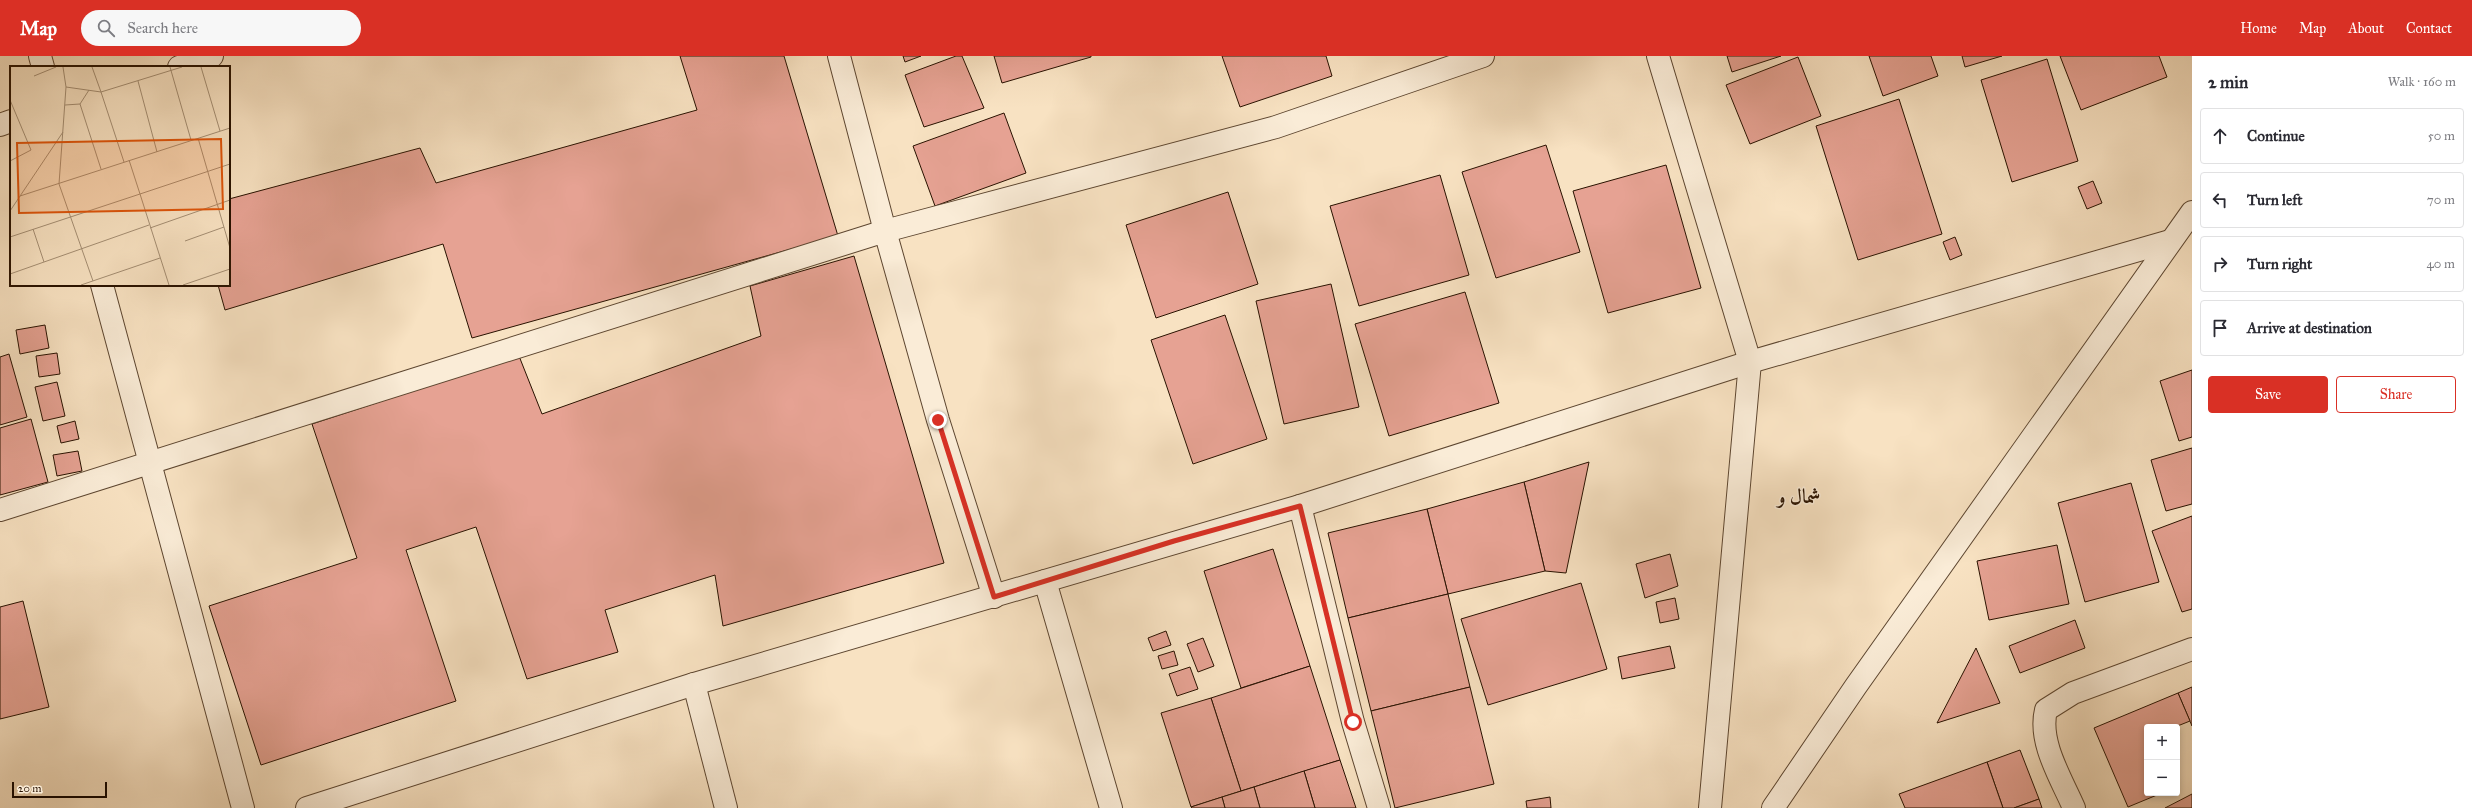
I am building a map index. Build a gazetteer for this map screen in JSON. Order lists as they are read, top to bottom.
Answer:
{
  "districts": ["شمال و"],
  "scale_bar": "20 m",
  "page": {
    "header": "Map",
    "search": "Search here",
    "nav": [
      "Home",
      "Map",
      "About",
      "Contact"
    ],
    "heading": ["2 min", "Walk · 160 m"],
    "list": [
      ["Continue", "50 m"],
      ["Turn left", "70 m"],
      ["Turn right", "40 m"],
      "Arrive at destination"
    ],
    "buttons": ["Save", "Share"],
    "map_buttons": ["+", "−"],
    "scale": "20 m"
  }
}
